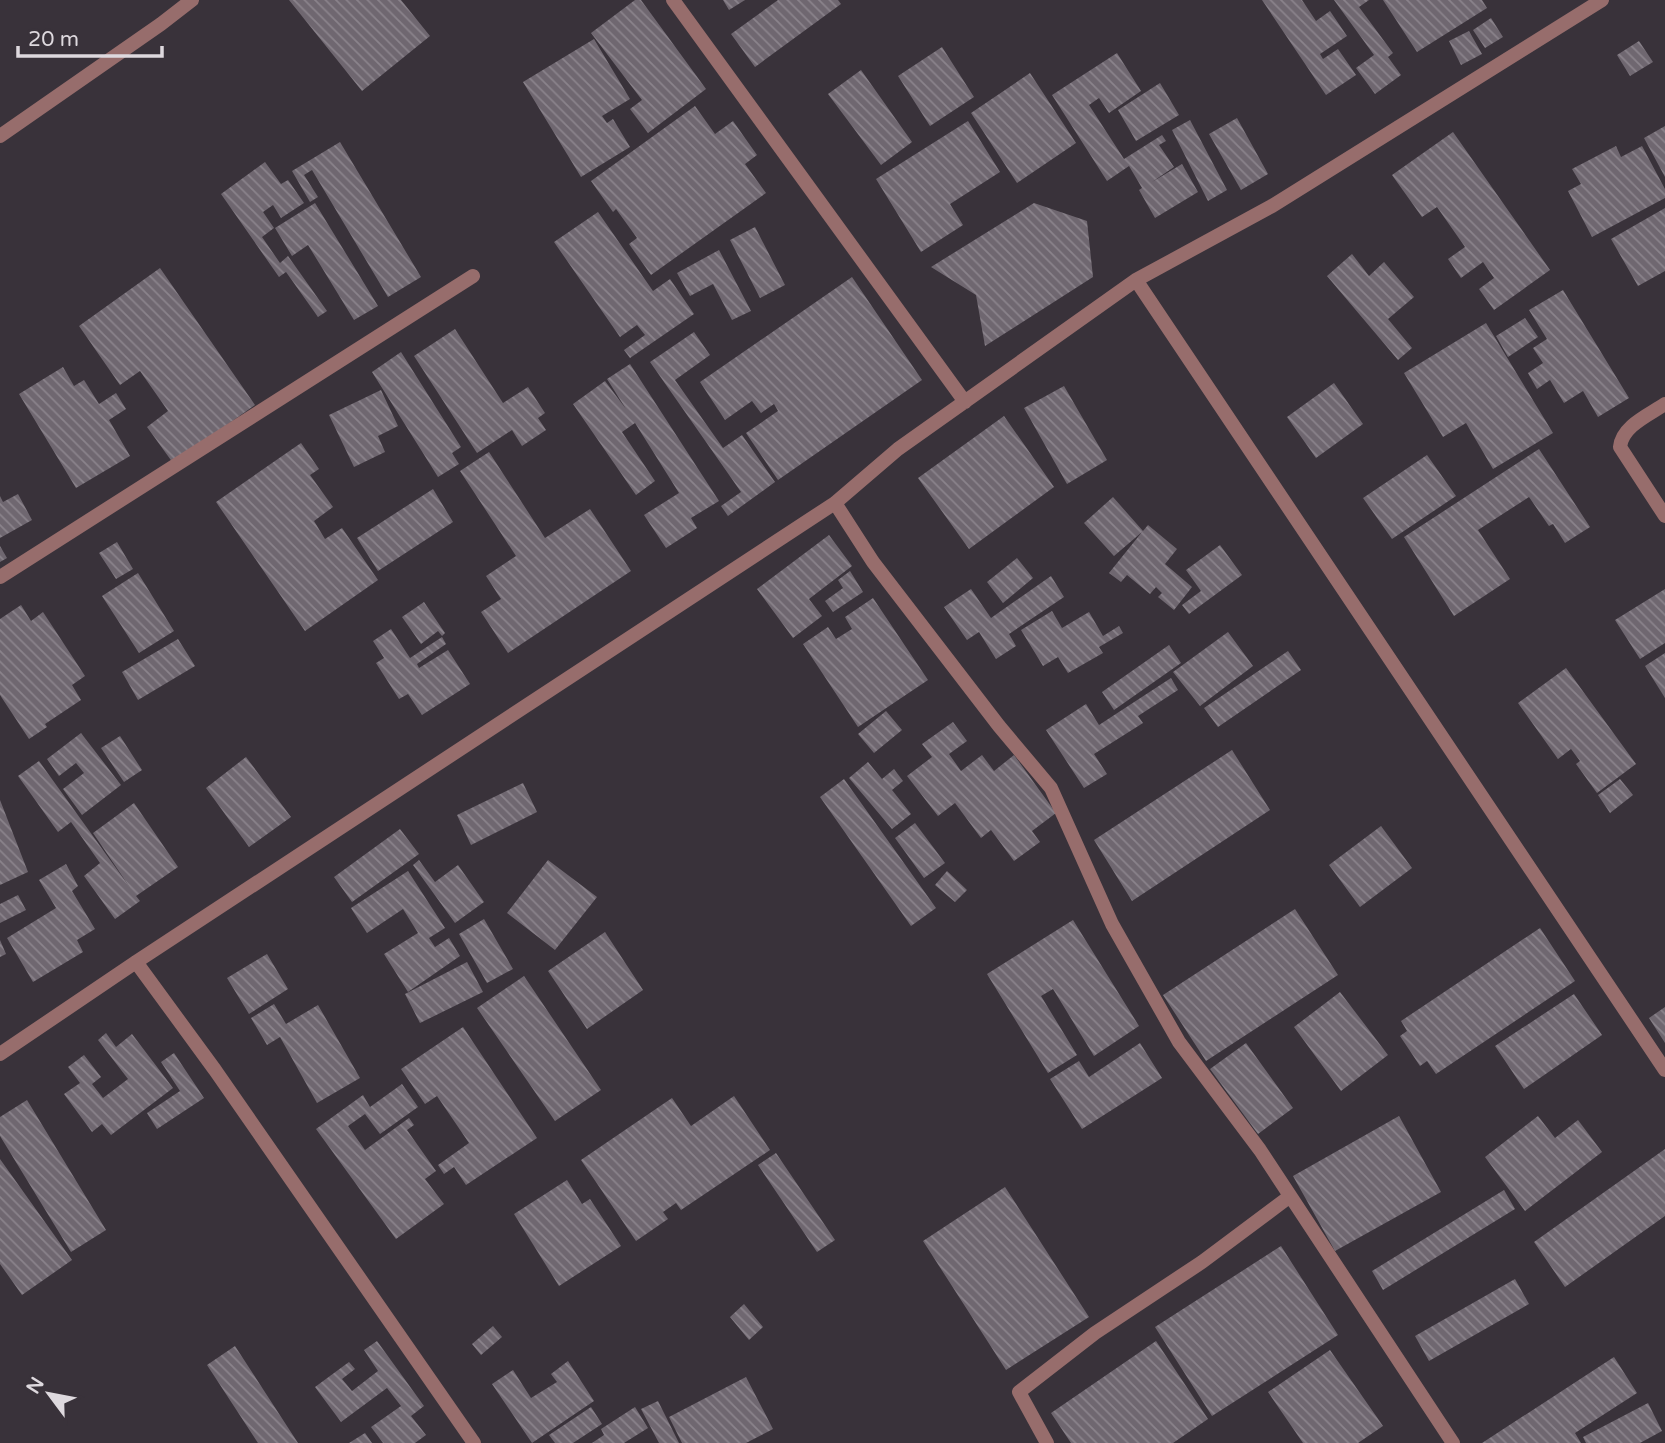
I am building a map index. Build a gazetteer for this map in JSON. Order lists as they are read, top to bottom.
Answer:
{
  "scale_bar": "20 m",
  "north": "top left"
}
